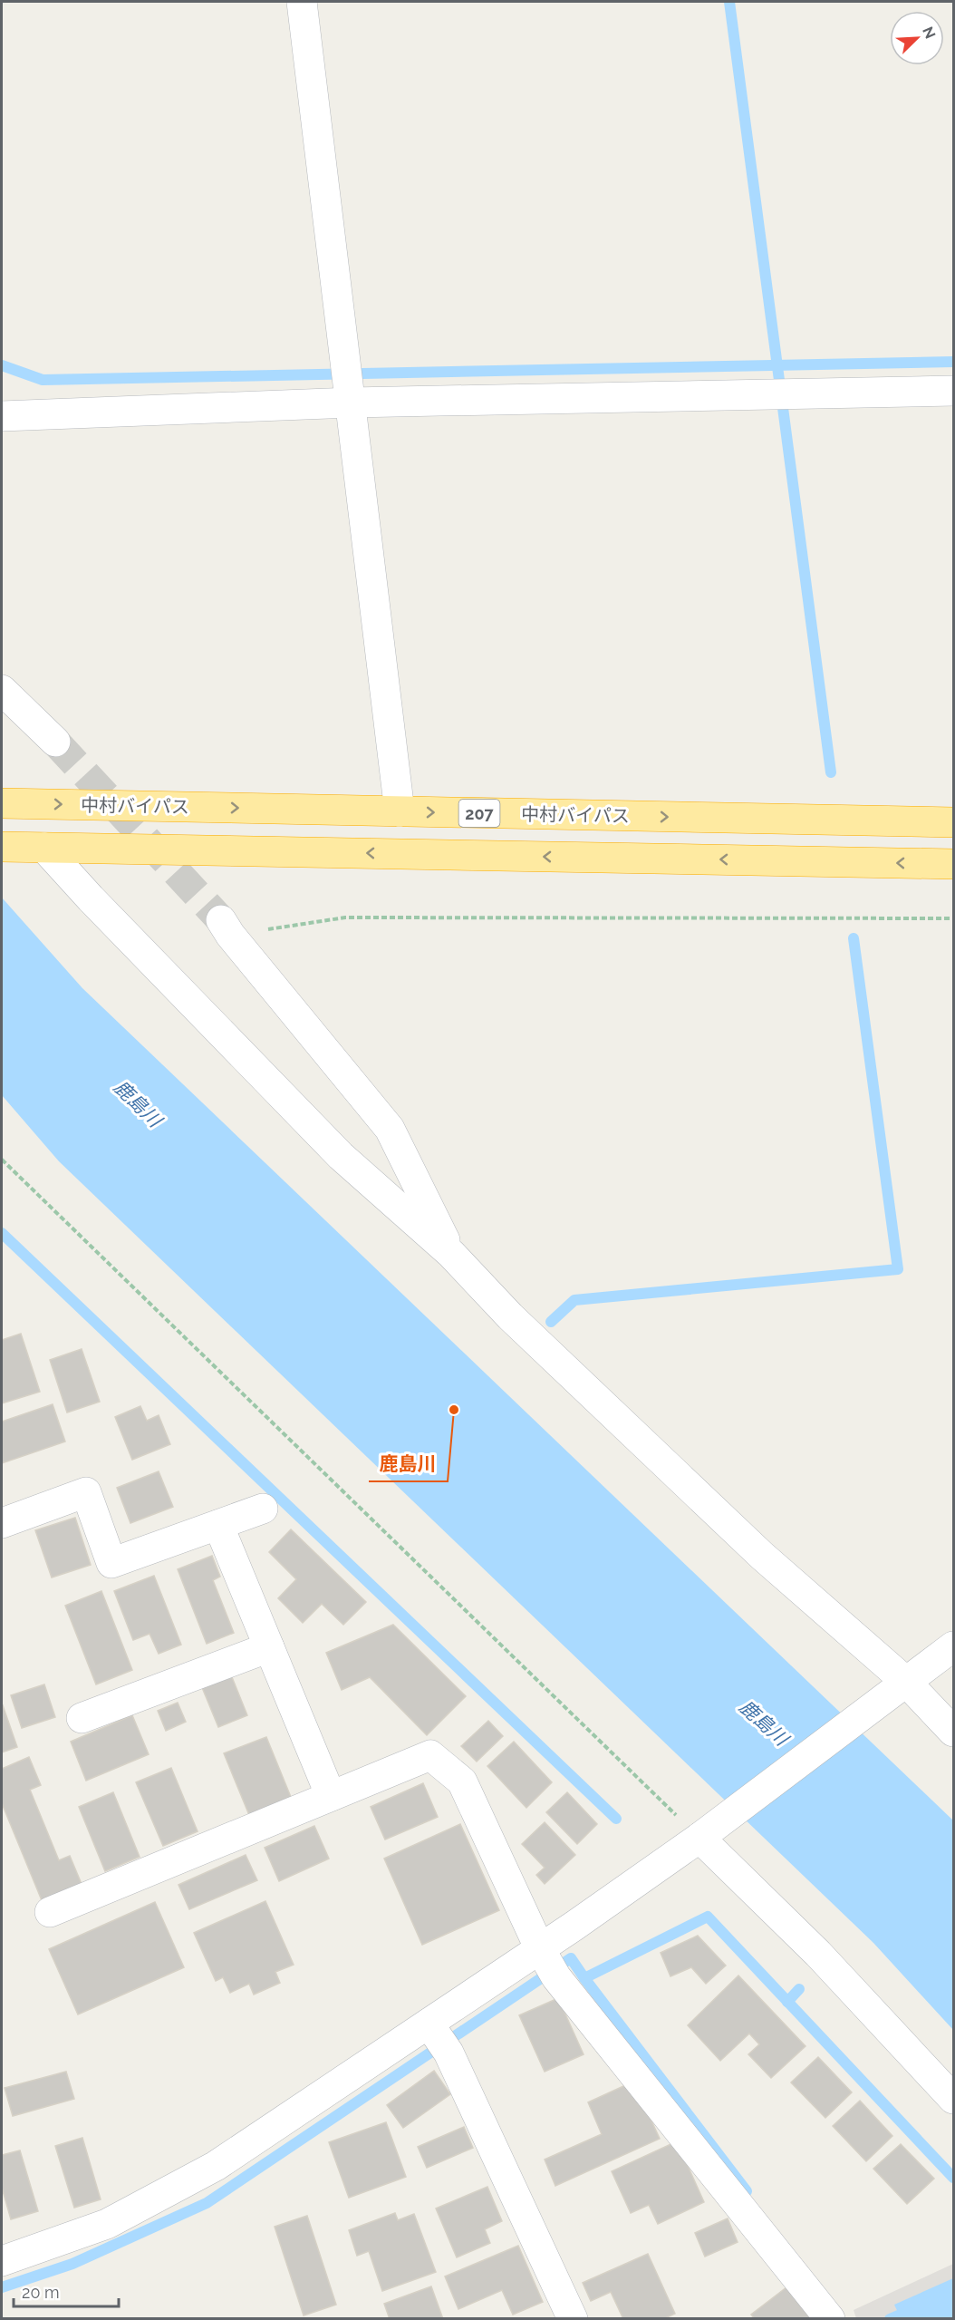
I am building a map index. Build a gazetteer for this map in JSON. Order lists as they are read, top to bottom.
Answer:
{
  "streets": {
    "highway": ["中村バイパス", "207"]
  },
  "water": ["鹿島川"],
  "places": ["鹿島川"],
  "scale_bar": "20 m",
  "north": "top right"
}
